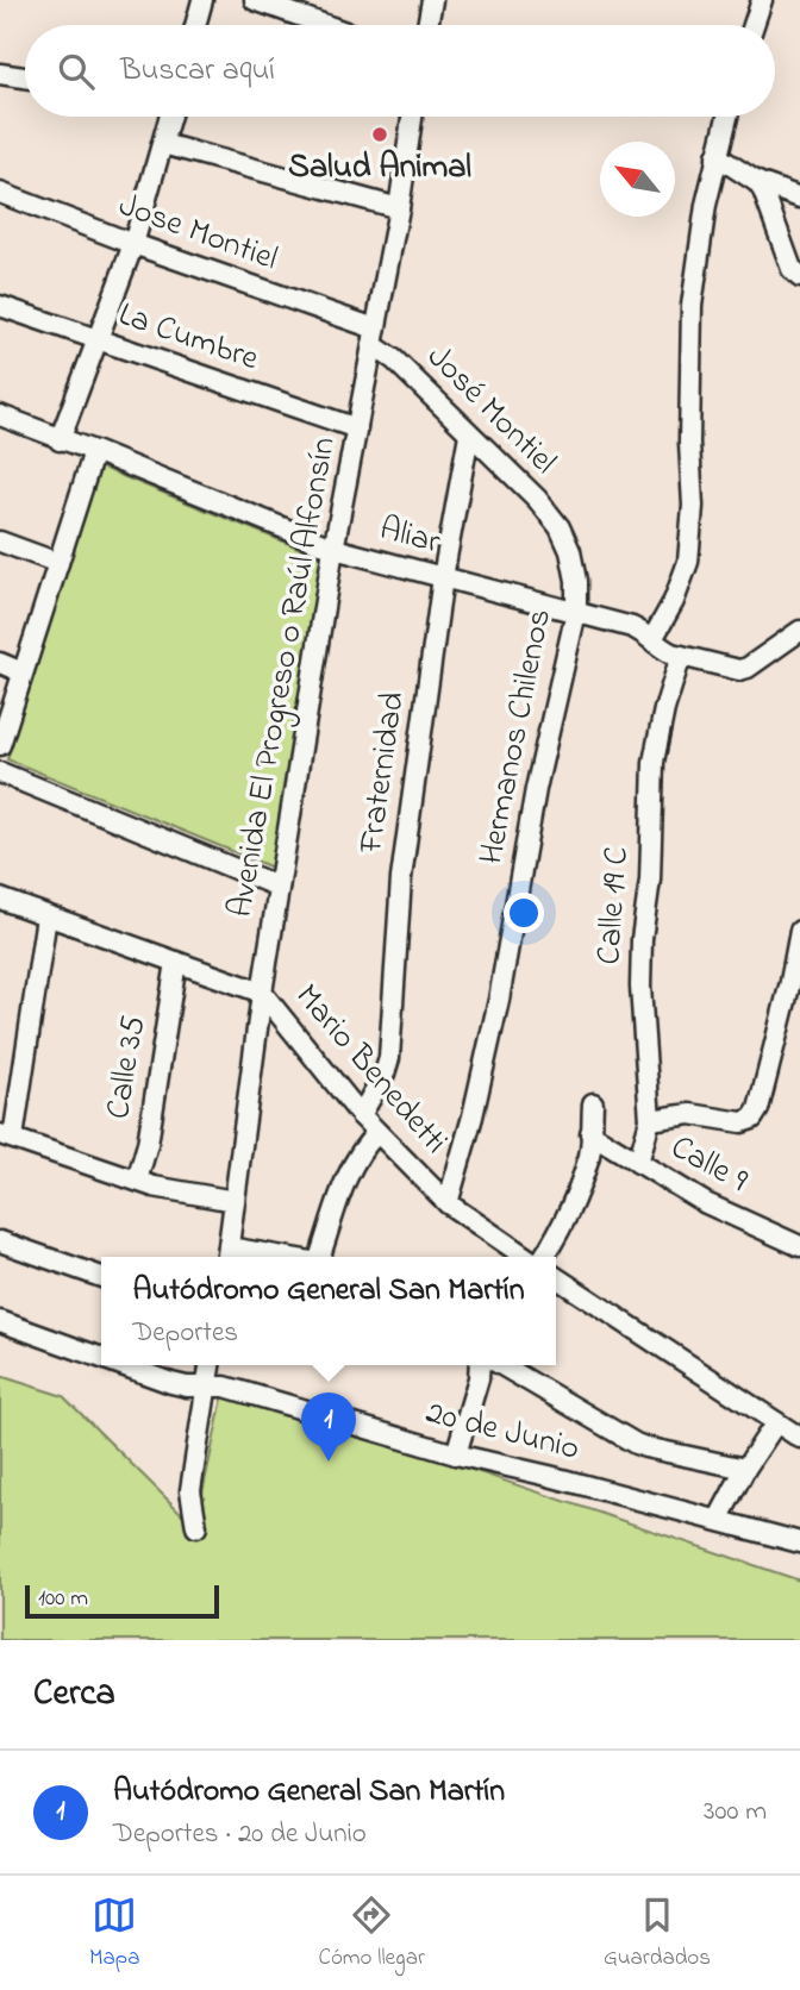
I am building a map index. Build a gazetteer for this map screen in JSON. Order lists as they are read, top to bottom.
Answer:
{
  "streets": {
    "street": [
      "Jose Montiel",
      "La Cumbre",
      "José Montiel",
      "Aliar",
      "Avenida El Progreso o Raúl Alfonsín",
      "Hermanos Chilenos",
      "Fraternidad",
      "Calle 19 C",
      "Calle 35",
      "Mario Benedetti",
      "Calle 9",
      "20 de Junio"
    ]
  },
  "crossings": [
    ["Jose Montiel", "José Montiel"],
    ["Jose Montiel", "Avenida El Progreso o Raúl Alfonsín"],
    ["La Cumbre", "Avenida El Progreso o Raúl Alfonsín"],
    ["José Montiel", "Avenida El Progreso o Raúl Alfonsín"],
    ["José Montiel", "Hermanos Chilenos"],
    ["José Montiel", "Fraternidad"],
    ["Aliar", "Avenida El Progreso o Raúl Alfonsín"],
    ["Aliar", "Hermanos Chilenos"],
    ["Aliar", "Fraternidad"],
    ["Aliar", "Calle 19 C"],
    ["Avenida El Progreso o Raúl Alfonsín", "Mario Benedetti"],
    ["Hermanos Chilenos", "Mario Benedetti"],
    ["Fraternidad", "Mario Benedetti"],
    ["Calle 19 C", "Calle 9"],
    ["Calle 35", "Mario Benedetti"]
  ],
  "places": ["Salud Animal"],
  "scale_bar": "100 m",
  "north": "top left",
  "page": {
    "search": "Buscar aquí",
    "popup": ["Autódromo General San Martín", "Deportes"],
    "pins": "1",
    "scale": "100 m",
    "heading": "Cerca",
    "list": [
      {
        "mark": "1",
        "name": "Autódromo General San Martín",
        "note": "Deportes · 20 de Junio",
        "value": "300 m"
      }
    ],
    "nav": ["Mapa", "Cómo llegar", "Guardados"]
  }
}
